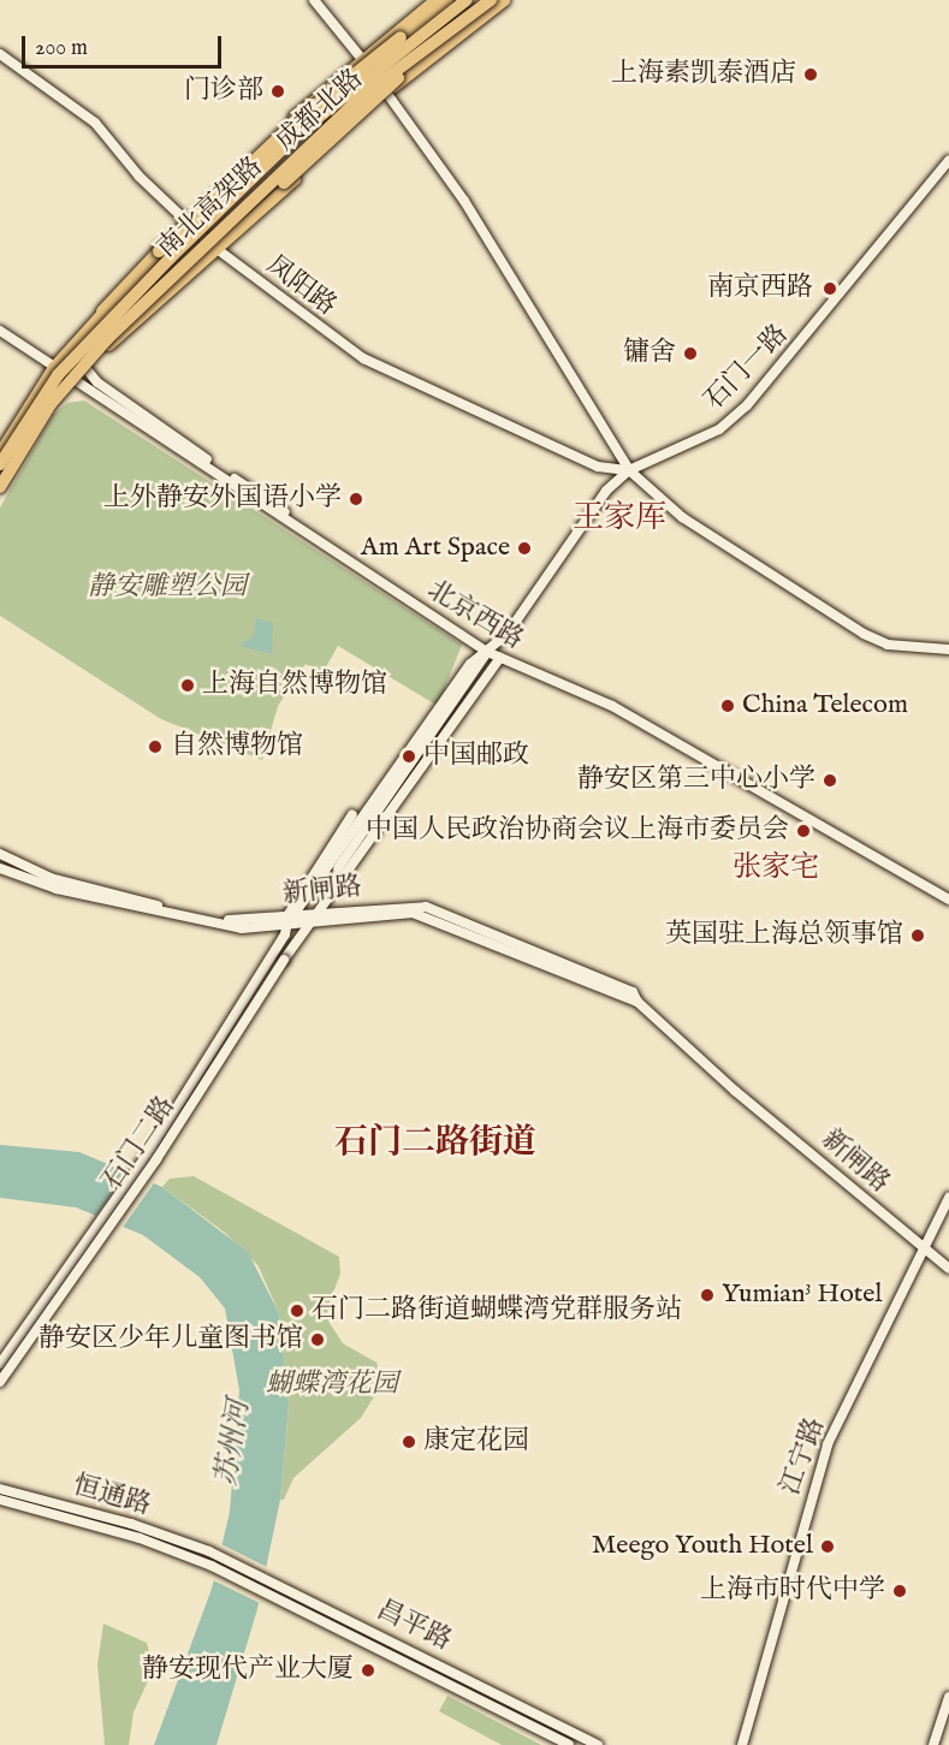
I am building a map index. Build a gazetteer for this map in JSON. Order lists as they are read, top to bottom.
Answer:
{
  "streets": {
    "highway": ["南北高架路"],
    "main road": [
      "成都北路",
      "凤阳路",
      "石门一路",
      "北京西路",
      "新闸路",
      "石门二路",
      "江宁路",
      "恒通路",
      "昌平路"
    ]
  },
  "crossings": [
    ["成都北路", "南北高架路"],
    ["成都北路", "凤阳路"],
    ["凤阳路", "石门一路"],
    ["凤阳路", "石门二路"],
    ["石门一路", "石门二路"],
    ["北京西路", "石门二路"],
    ["新闸路", "石门二路"],
    ["新闸路", "江宁路"],
    ["恒通路", "昌平路"]
  ],
  "districts": ["王家厍", "张家宅", "石门二路街道"],
  "water": ["苏州河"],
  "parks": ["静安雕塑公园", "蝴蝶湾花园"],
  "places": [
    "上海素凯泰酒店",
    "门诊部",
    "南京西路",
    "镛舍",
    "上外静安外国语小学",
    "Am Art Space",
    "上海自然博物馆",
    "China Telecom",
    "自然博物馆",
    "中国邮政",
    "静安区第三中心小学",
    "中国人民政治协商会议上海市委员会",
    "英国驻上海总领事馆",
    "Yumian³ Hotel",
    "石门二路街道蝴蝶湾党群服务站",
    "静安区少年儿童图书馆",
    "康定花园",
    "Meego Youth Hotel",
    "上海市时代中学",
    "静安现代产业大厦"
  ],
  "scale_bar": "200 m"
}
